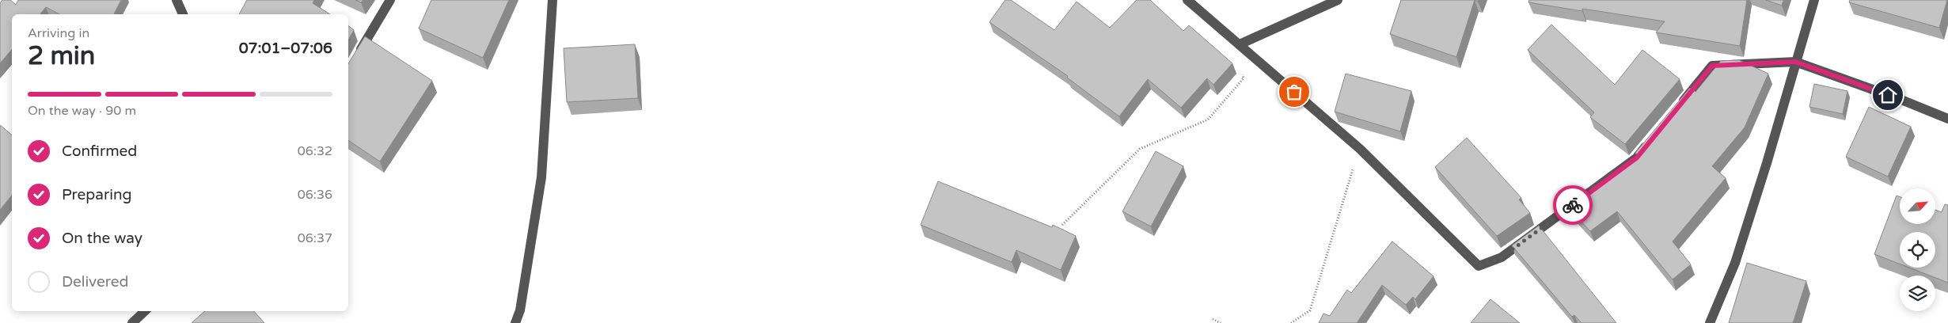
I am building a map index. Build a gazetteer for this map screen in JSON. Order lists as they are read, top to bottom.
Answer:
{
  "north": "top right",
  "page": {
    "heading": ["2 min", "Arriving in", "07:01–07:06"],
    "bar": "On the way · 90 m",
    "list": [
      ["Confirmed", "06:32"],
      ["Preparing", "06:36"],
      ["On the way", "06:37"],
      "Delivered"
    ]
  }
}
